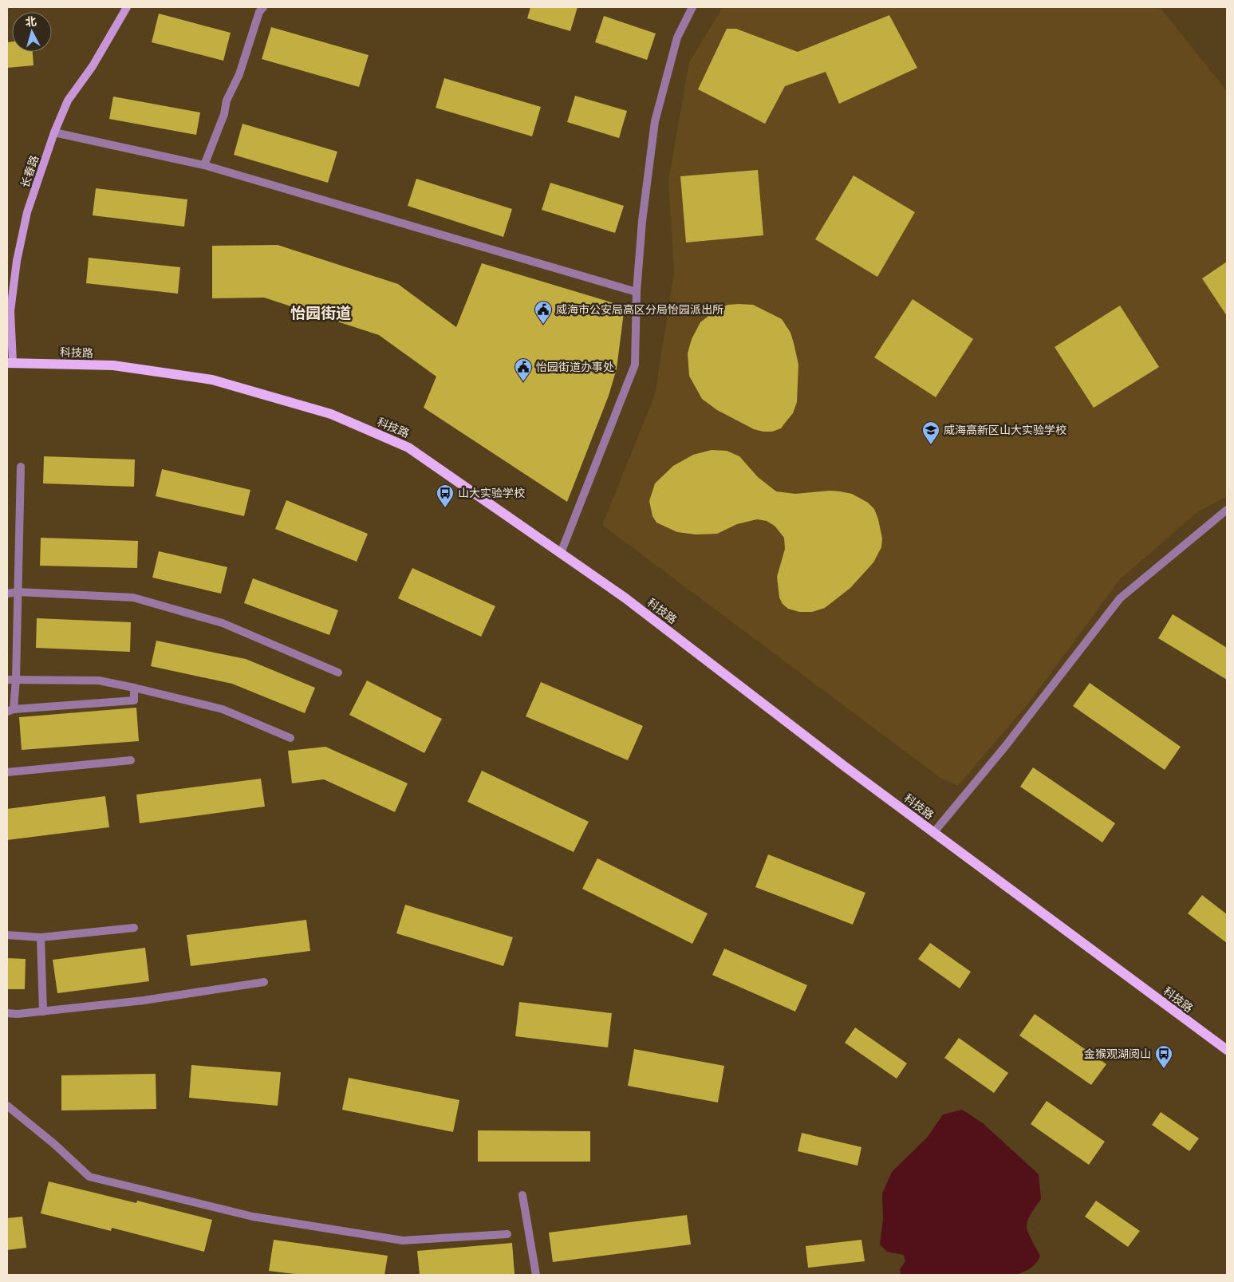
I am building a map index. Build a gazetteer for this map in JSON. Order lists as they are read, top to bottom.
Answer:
{
  "streets": {
    "main road": ["科技路"],
    "street": ["长春路"]
  },
  "crossings": [
    ["长春路", "科技路"]
  ],
  "districts": ["怡园街道"],
  "places": {
    "public building": ["威海市公安局高区分局怡园派出所", "怡园街道办事处"],
    "school or university": ["威海高新区山大实验学校"],
    "bus stop": ["山大实验学校", "金猴观湖阅山"]
  },
  "north": "top"
}
